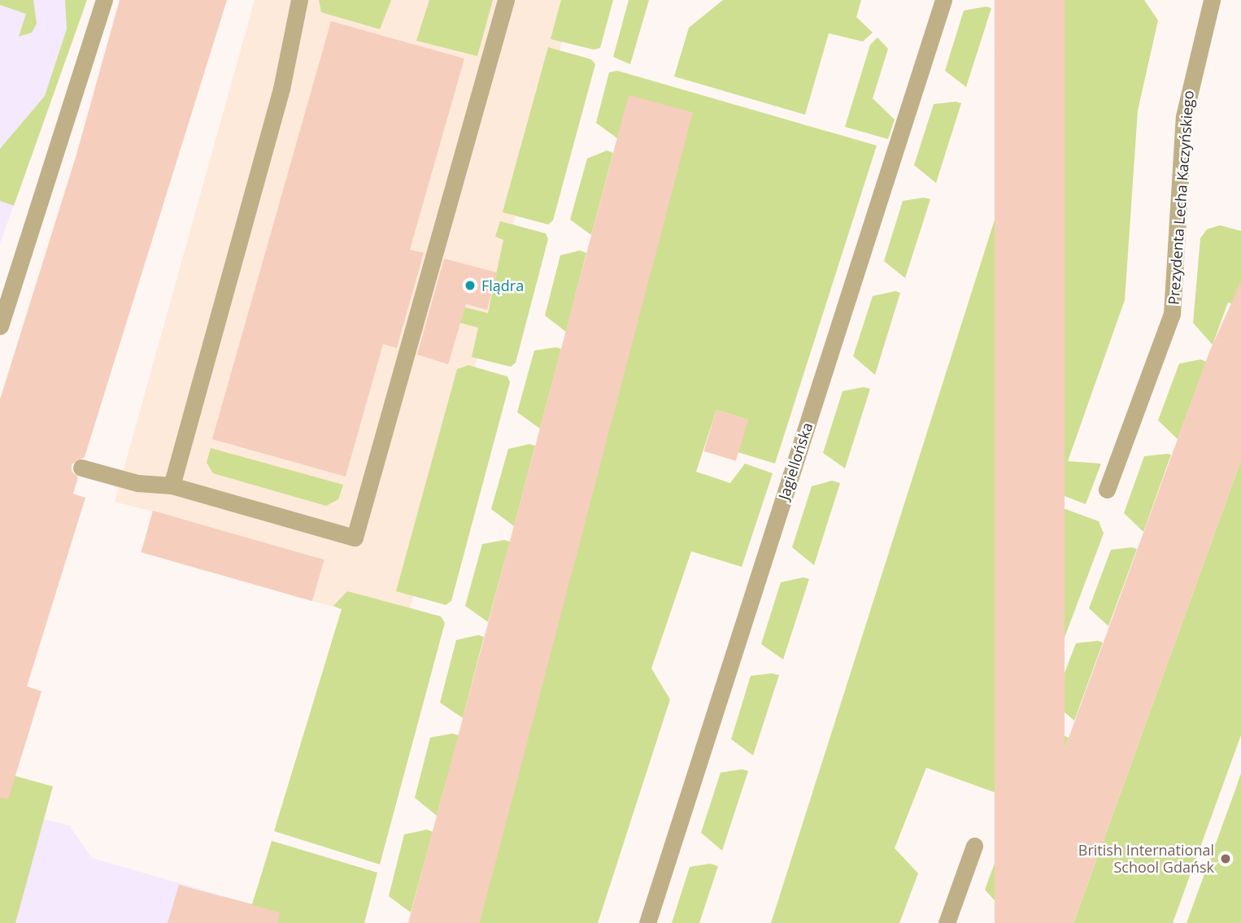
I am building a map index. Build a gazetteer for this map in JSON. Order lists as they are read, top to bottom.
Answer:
{
  "streets": {
    "street": ["Prezydenta Lecha Kaczyńskiego", "Jagiellońska"]
  },
  "places": ["Flądra", "British International School Gdańsk"]
}
